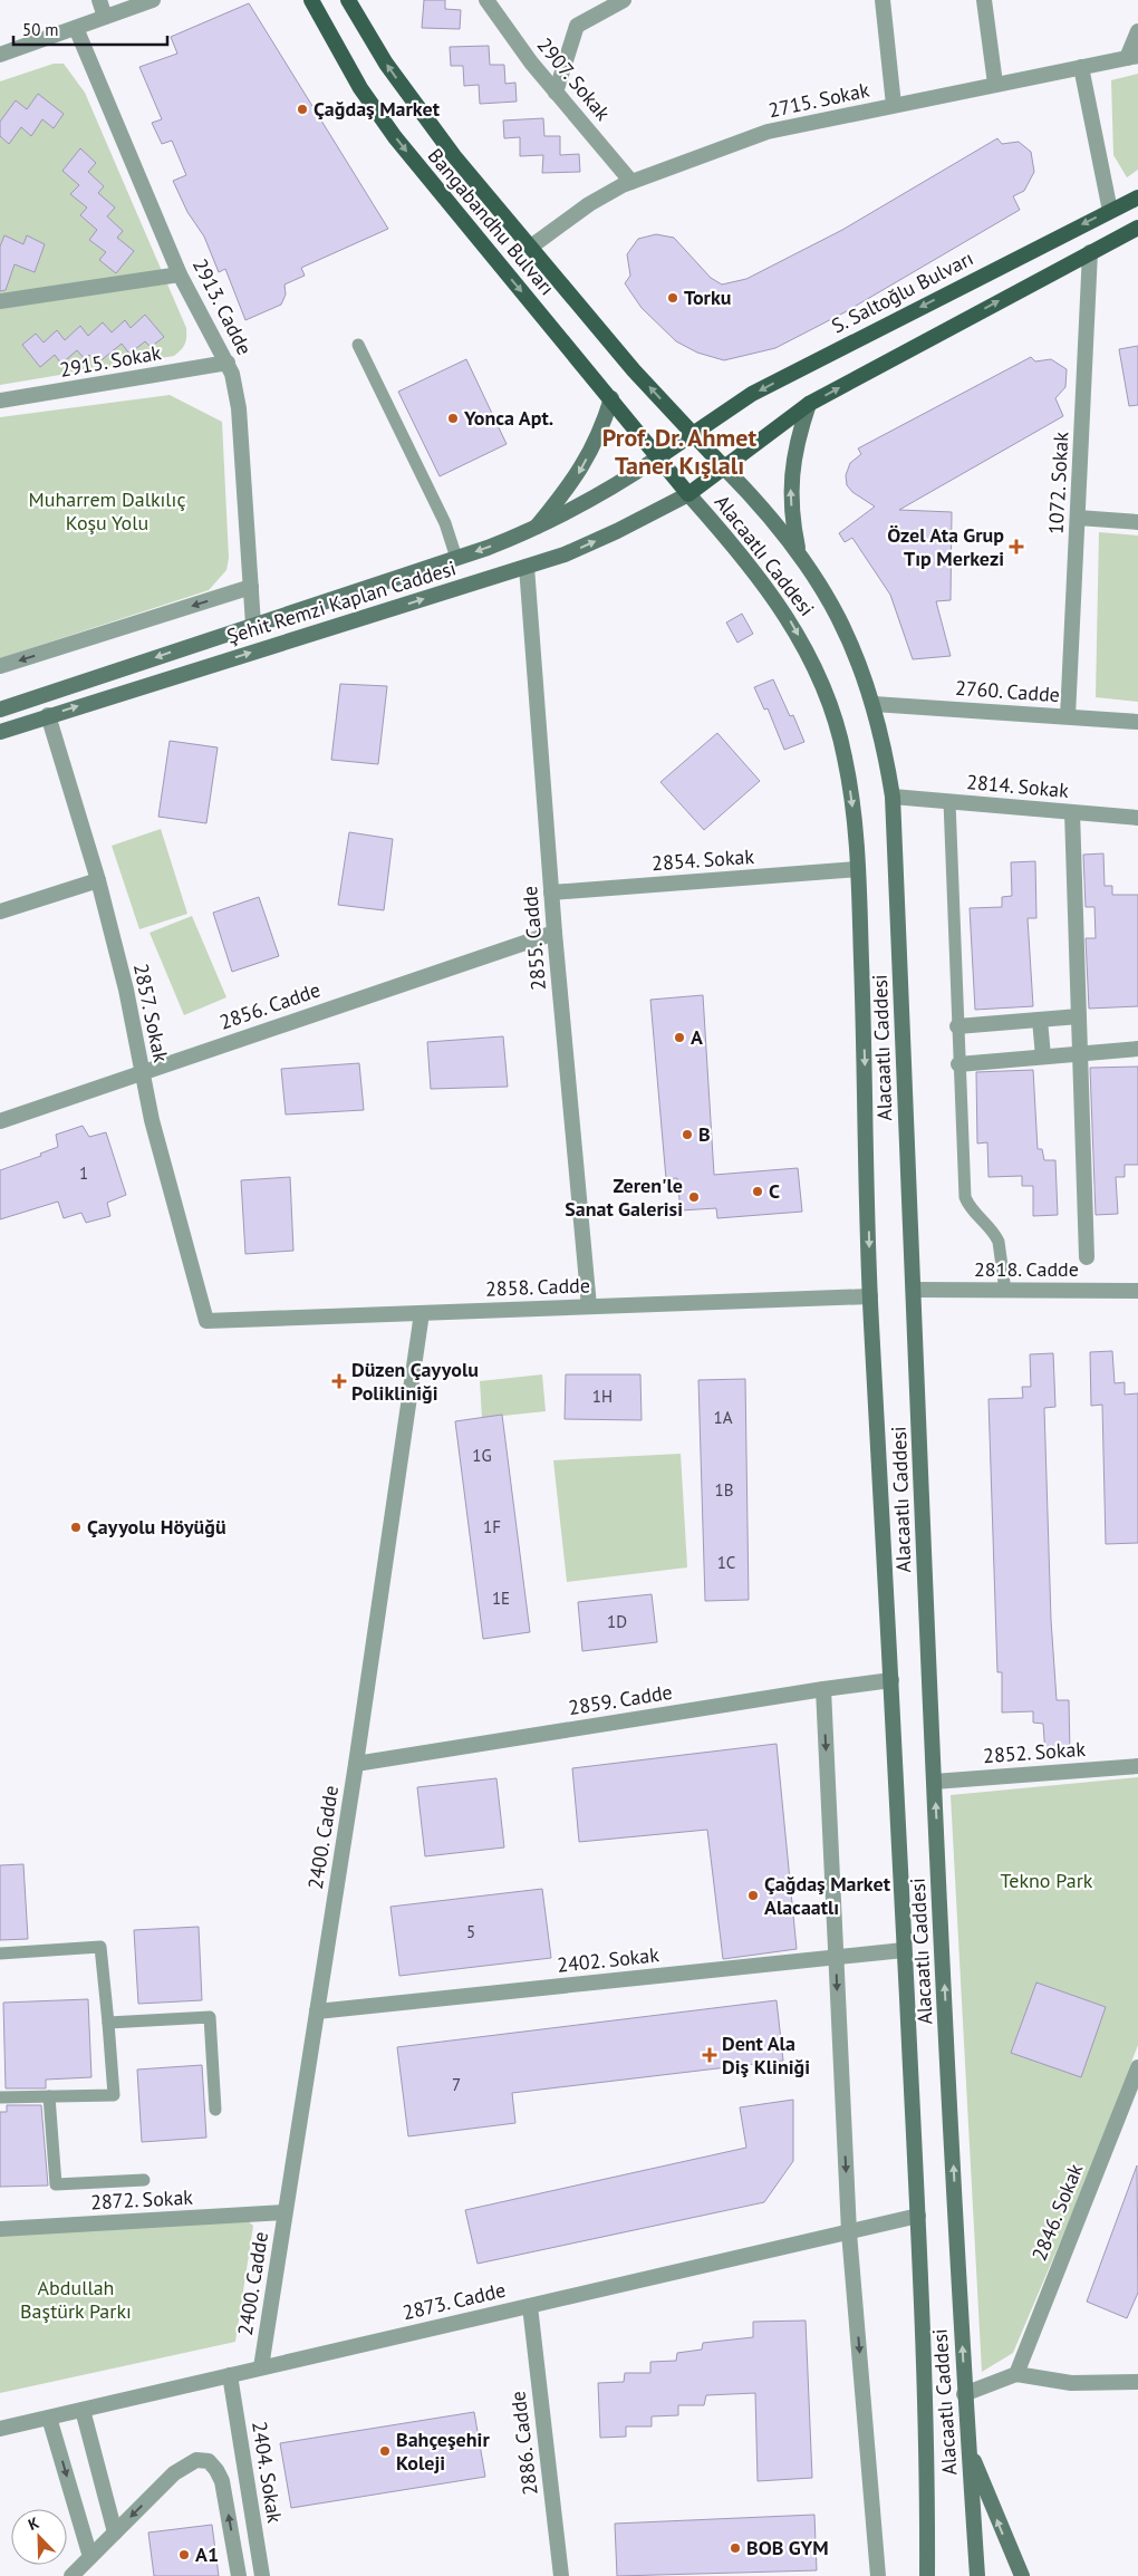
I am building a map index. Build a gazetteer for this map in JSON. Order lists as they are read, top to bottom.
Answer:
{
  "streets": {
    "main road": [
      "Bangabandhu Bulvarı",
      "S. Saltoğlu Bulvarı",
      "Alacaatlı Caddesi",
      "Şehit Remzi Kaplan Caddesi"
    ],
    "street": [
      "2907. Sokak",
      "2715. Sokak",
      "2913. Cadde",
      "2915. Sokak",
      "1072. Sokak",
      "2760. Cadde",
      "2814. Sokak",
      "2854. Sokak",
      "2855. Cadde",
      "2856. Cadde",
      "2857. Sokak",
      "2818. Cadde",
      "2858. Cadde",
      "2859. Cadde",
      "2852. Sokak",
      "2400. Cadde",
      "2402. Sokak",
      "2872. Sokak",
      "2846. Sokak",
      "2873. Cadde",
      "2886. Cadde",
      "2404. Sokak"
    ]
  },
  "crossings": [
    ["2907. Sokak", "2715. Sokak"],
    ["2715. Sokak", "Bangabandhu Bulvarı"],
    ["Bangabandhu Bulvarı", "S. Saltoğlu Bulvarı"],
    ["Bangabandhu Bulvarı", "Alacaatlı Caddesi"],
    ["Bangabandhu Bulvarı", "Şehit Remzi Kaplan Caddesi"],
    ["S. Saltoğlu Bulvarı", "Şehit Remzi Kaplan Caddesi"],
    ["2913. Cadde", "2915. Sokak"],
    ["2913. Cadde", "Şehit Remzi Kaplan Caddesi"],
    ["1072. Sokak", "2760. Cadde"],
    ["Alacaatlı Caddesi", "Şehit Remzi Kaplan Caddesi"],
    ["Alacaatlı Caddesi", "2760. Cadde"],
    ["Alacaatlı Caddesi", "2814. Sokak"],
    ["Alacaatlı Caddesi", "2854. Sokak"],
    ["Alacaatlı Caddesi", "2818. Cadde"],
    ["Alacaatlı Caddesi", "2858. Cadde"],
    ["Alacaatlı Caddesi", "2859. Cadde"],
    ["Alacaatlı Caddesi", "2852. Sokak"],
    ["Alacaatlı Caddesi", "2402. Sokak"],
    ["Alacaatlı Caddesi", "2873. Cadde"],
    ["Şehit Remzi Kaplan Caddesi", "2855. Cadde"],
    ["Şehit Remzi Kaplan Caddesi", "2857. Sokak"],
    ["2854. Sokak", "2855. Cadde"],
    ["2855. Cadde", "2856. Cadde"],
    ["2855. Cadde", "2858. Cadde"],
    ["2856. Cadde", "2857. Sokak"],
    ["2857. Sokak", "2858. Cadde"],
    ["2858. Cadde", "2400. Cadde"],
    ["2859. Cadde", "2400. Cadde"],
    ["2400. Cadde", "2402. Sokak"],
    ["2400. Cadde", "2872. Sokak"],
    ["2400. Cadde", "2873. Cadde"],
    ["2873. Cadde", "2886. Cadde"],
    ["2873. Cadde", "2404. Sokak"]
  ],
  "districts": ["Prof. Dr. Ahmet Taner Kışlalı"],
  "parks": ["Muharrem Dalkılıç Koşu Yolu", "Tekno Park", "Abdullah Baştürk Parkı"],
  "places": {
    "other": [
      "Çağdaş Market",
      "Torku",
      "Yonca Apt.",
      "A",
      "B",
      "C",
      "Zeren'le Sanat Galerisi",
      "Çayyolu Höyüğü",
      "Çağdaş Market Alacaatlı",
      "Bahçeşehir Koleji",
      "BOB GYM",
      "A1"
    ],
    "health": ["Özel Ata Grup Tıp Merkezi", "Düzen Çayyolu Polikliniği", "Dent Ala Diş Kliniği"]
  },
  "house_numbers": [
    "1",
    "1H",
    "1A",
    "1G",
    "1B",
    "1F",
    "1C",
    "1E",
    "1D",
    "5",
    "7"
  ],
  "scale_bar": "50 m",
  "north": "top left"
}
